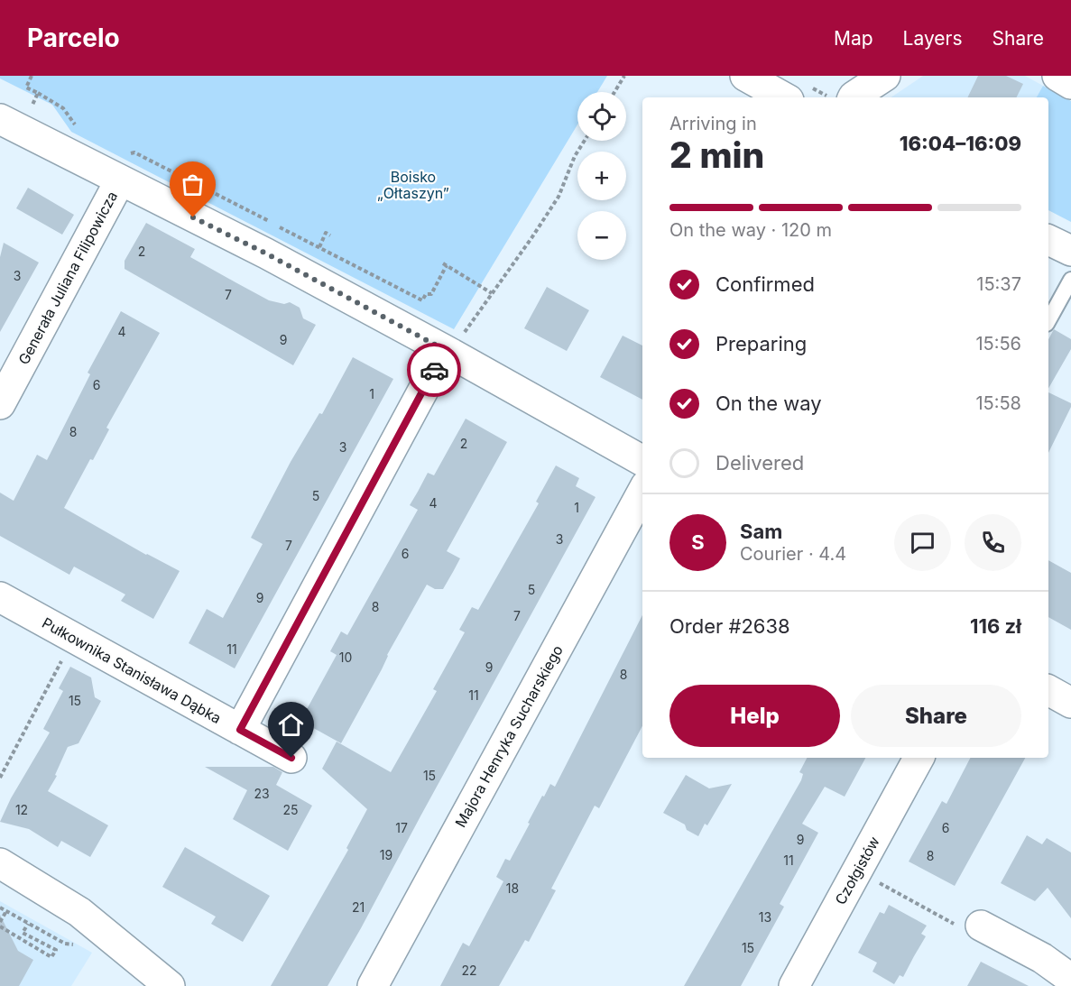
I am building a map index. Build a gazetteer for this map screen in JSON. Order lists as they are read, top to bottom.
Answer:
{
  "streets": {
    "street": [
      "Generała Juliana Filipowicza",
      "Pułkownika Stanisława Dąbka",
      "Majora Henryka Sucharskiego",
      "Czołgistów"
    ]
  },
  "parks": ["Boisko „Ołtaszyn”"],
  "house_numbers": [
    "2",
    "3",
    "7",
    "4",
    "9",
    "6",
    "1",
    "8",
    "2",
    "3",
    "5",
    "4",
    "1",
    "3",
    "7",
    "6",
    "5",
    "9",
    "8",
    "7",
    "11",
    "10",
    "9",
    "8",
    "11",
    "15",
    "15",
    "23",
    "12",
    "25",
    "17",
    "6",
    "9",
    "19",
    "8",
    "11",
    "18",
    "21",
    "13",
    "15",
    "22"
  ],
  "page": {
    "header": "Parcelo",
    "nav": ["Map", "Layers", "Share"],
    "map_buttons": ["+", "−"],
    "heading": ["2 min", "Arriving in", "16:04–16:09"],
    "panel": [
      "Sam",
      "Courier · 4.4",
      "Order #2638",
      "116 zł"
    ],
    "bar": "On the way · 120 m",
    "list": [
      ["Confirmed", "15:37"],
      ["Preparing", "15:56"],
      ["On the way", "15:58"],
      "Delivered"
    ],
    "round": "S",
    "buttons": ["Help", "Share"]
  }
}
